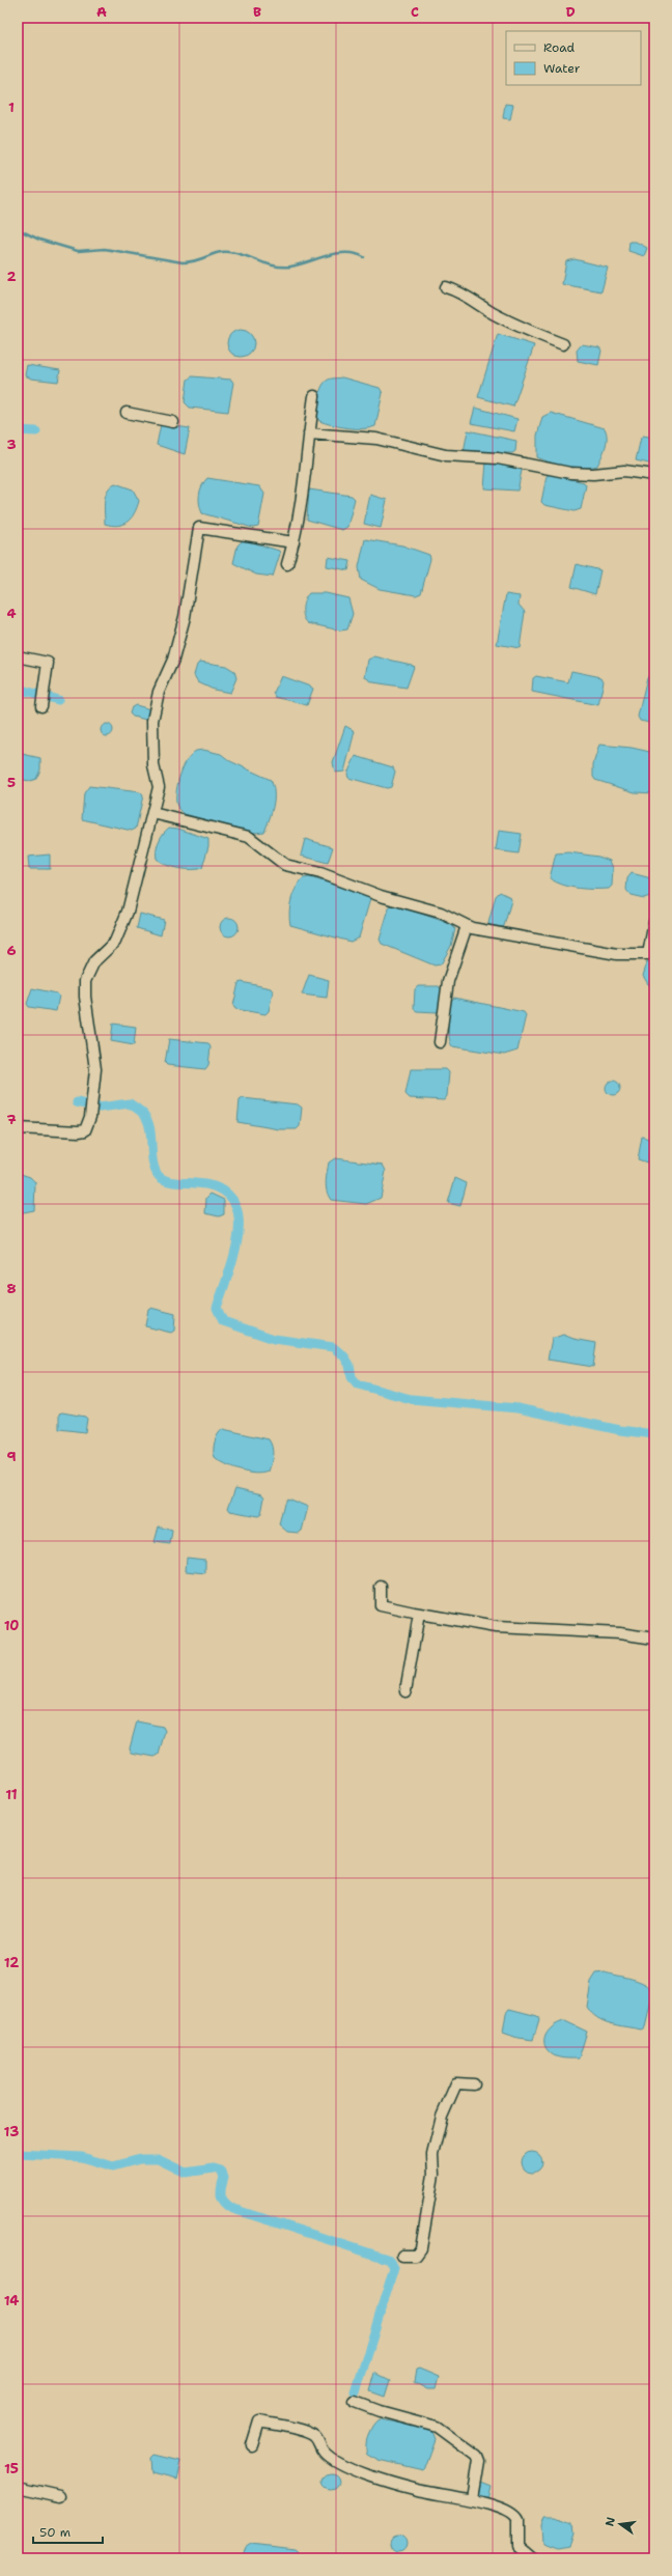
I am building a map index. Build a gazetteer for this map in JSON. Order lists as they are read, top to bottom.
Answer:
{
  "legend": ["Road", "Water"],
  "scale_bar": "50 m",
  "north": "left",
  "grid": {
    "columns": [
      "A",
      "B",
      "C",
      "D"
    ],
    "rows": [
      "1",
      "2",
      "3",
      "4",
      "5",
      "6",
      "7",
      "8",
      "9",
      "10",
      "11",
      "12",
      "13",
      "14",
      "15"
    ]
  }
}
